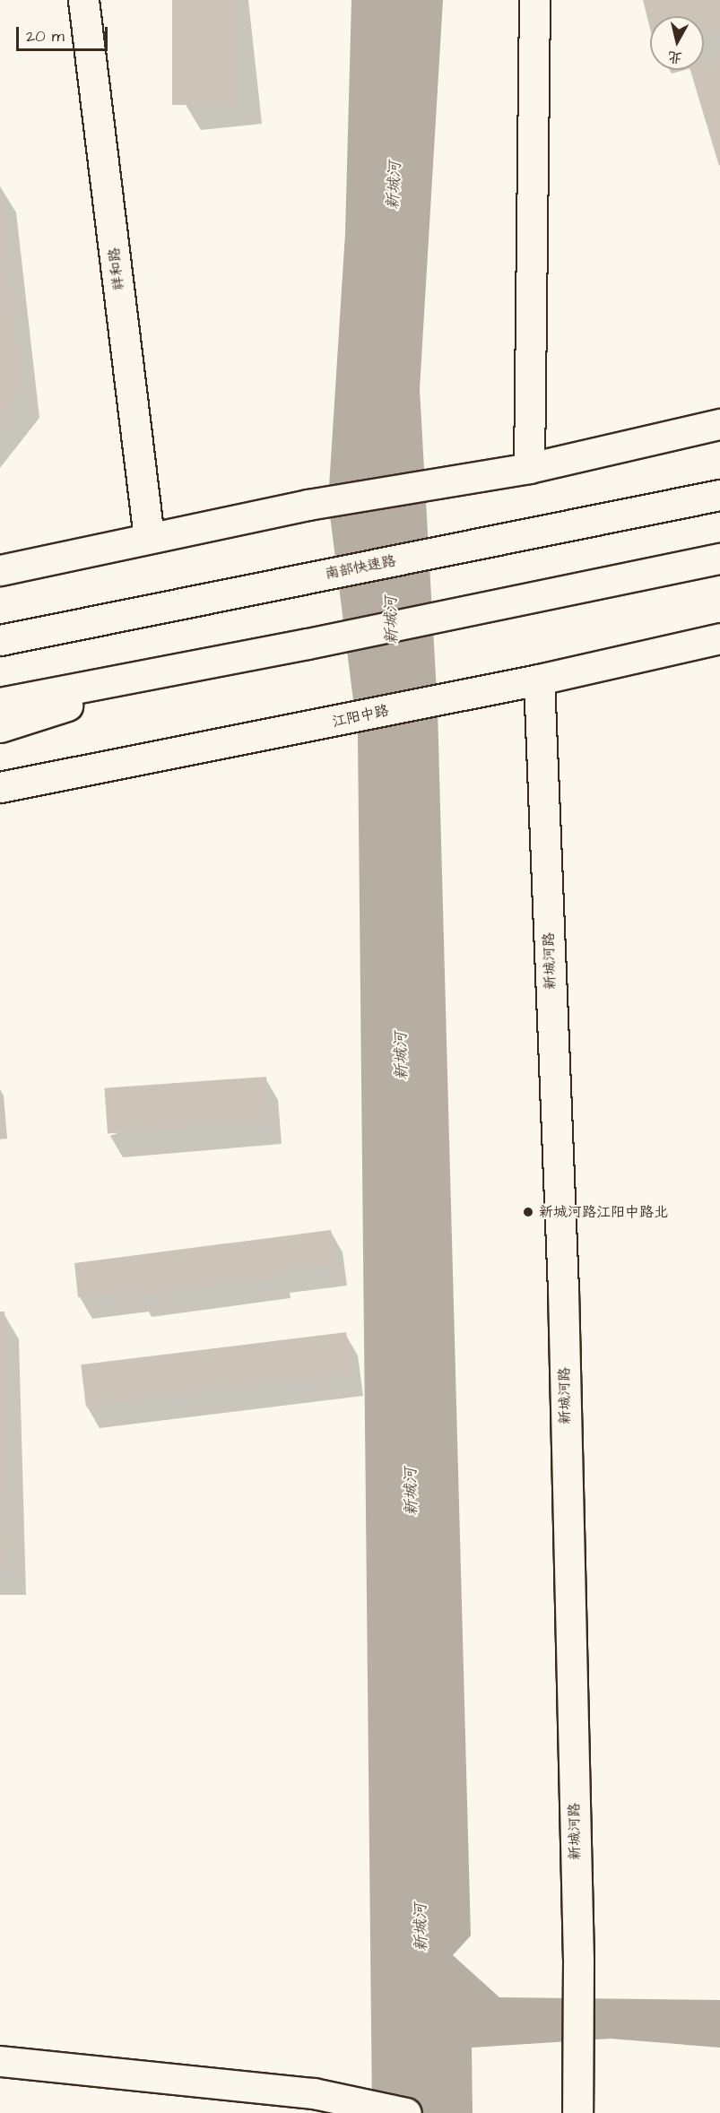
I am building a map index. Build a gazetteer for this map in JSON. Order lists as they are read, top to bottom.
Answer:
{
  "streets": {
    "main road": [
      "祥和路",
      "南部快速路",
      "江阳中路",
      "新城河路"
    ]
  },
  "crossings": [
    ["江阳中路", "新城河路"]
  ],
  "water": ["新城河"],
  "places": ["新城河路江阳中路北"],
  "scale_bar": "20 m",
  "north": "bottom"
}
